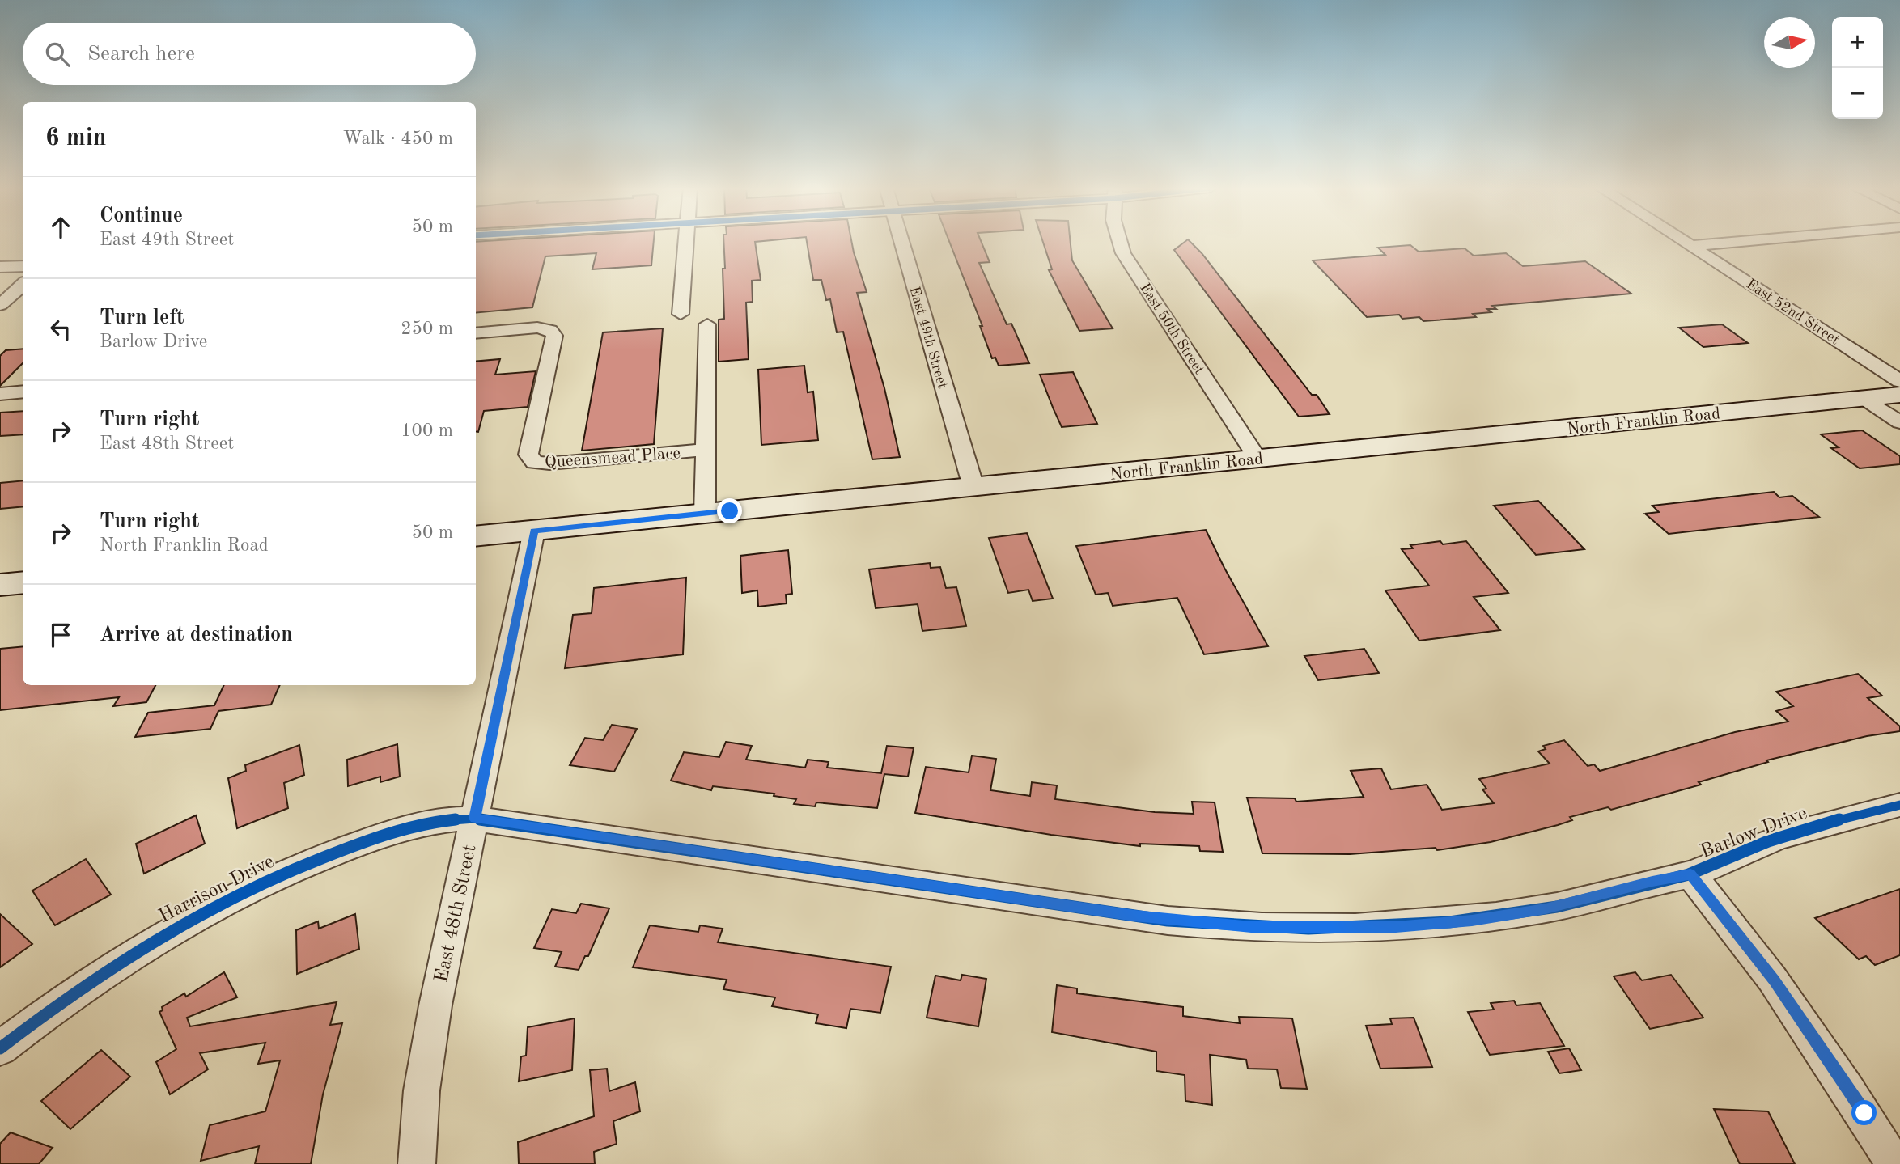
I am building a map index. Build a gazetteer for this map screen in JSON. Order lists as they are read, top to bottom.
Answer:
{
  "streets": {
    "main road": ["North Franklin Road"],
    "street": [
      "East 52nd Street",
      "East 50th Street",
      "East 49th Street",
      "Queensmead Place",
      "Barlow Drive",
      "Harrison Drive",
      "East 48th Street"
    ]
  },
  "crossings": [
    ["East 50th Street", "North Franklin Road"],
    ["East 49th Street", "North Franklin Road"],
    ["North Franklin Road", "Queensmead Place"],
    ["North Franklin Road", "East 48th Street"],
    ["Barlow Drive", "Harrison Drive"],
    ["Barlow Drive", "East 48th Street"],
    ["Harrison Drive", "East 48th Street"]
  ],
  "north": "right",
  "page": {
    "map_buttons": ["+", "−"],
    "search": "Search here",
    "heading": ["6 min", "Walk · 450 m"],
    "list": [
      ["Continue", "East 49th Street", "50 m"],
      ["Turn left", "Barlow Drive", "250 m"],
      ["Turn right", "East 48th Street", "100 m"],
      ["Turn right", "North Franklin Road", "50 m"],
      "Arrive at destination"
    ]
  }
}
